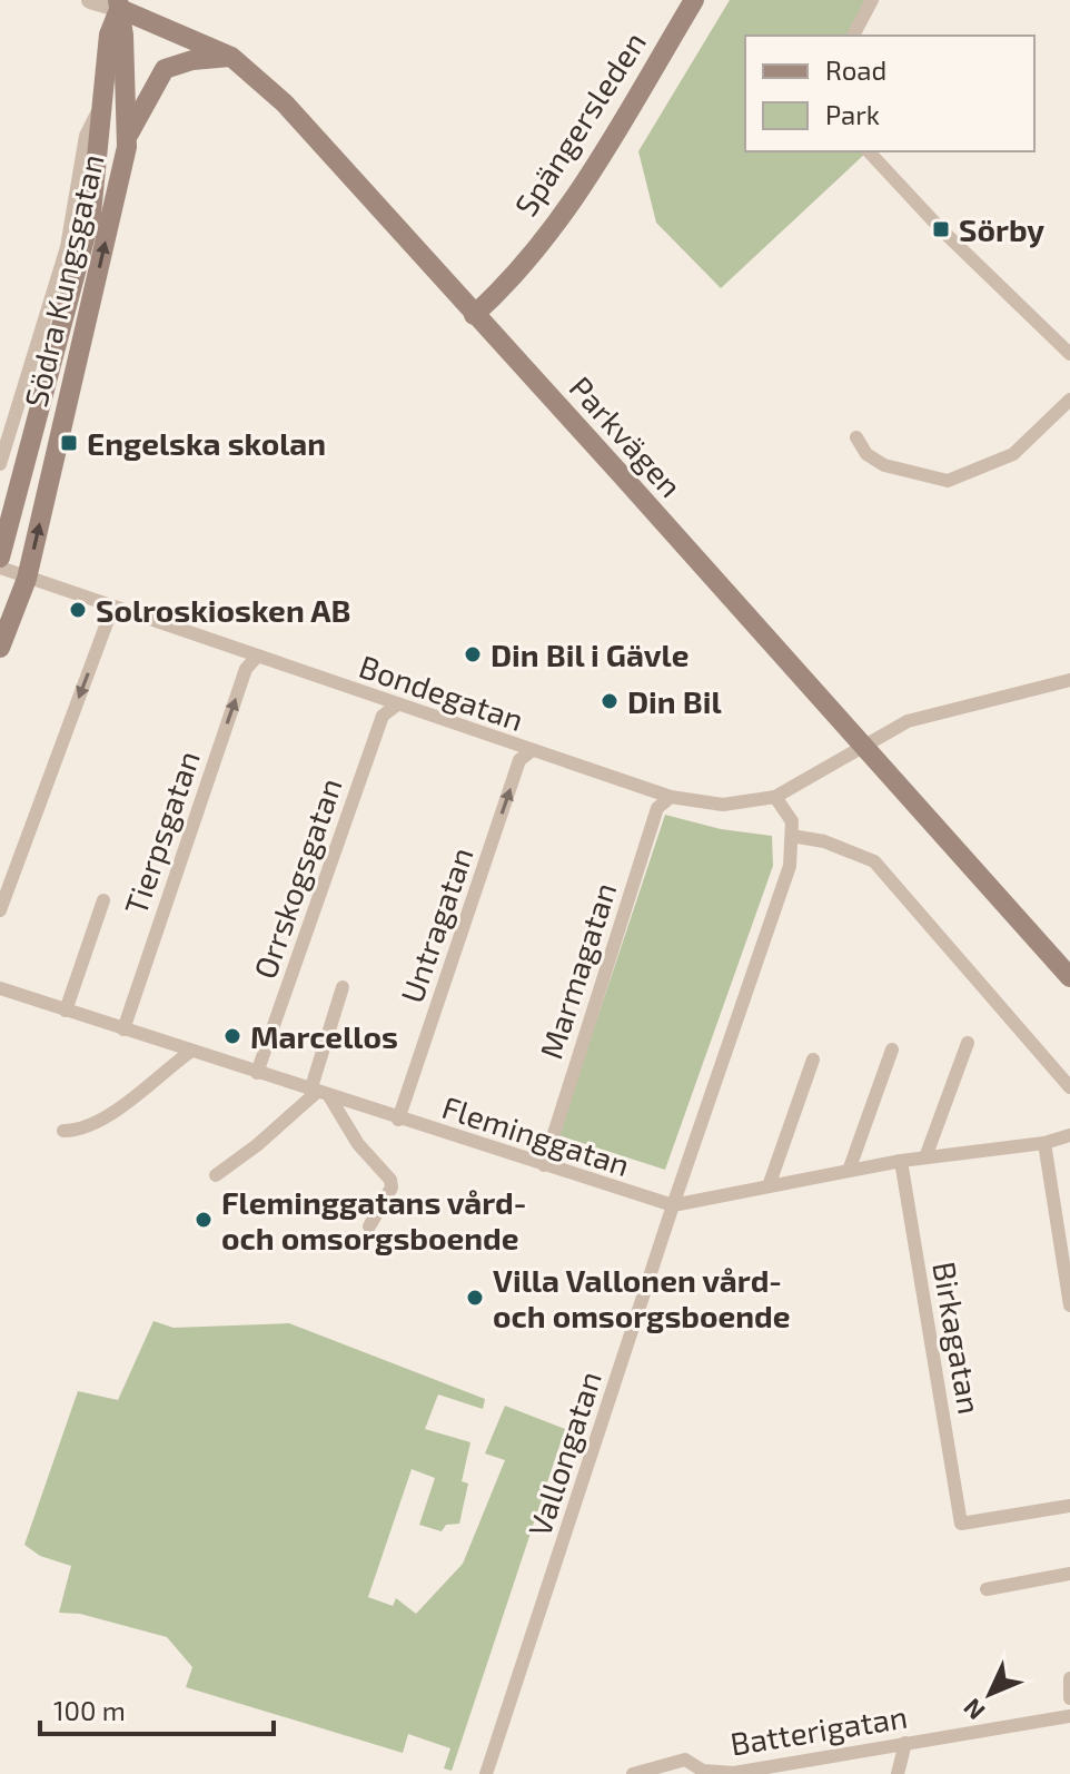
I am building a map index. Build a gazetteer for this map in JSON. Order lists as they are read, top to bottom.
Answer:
{
  "streets": {
    "main road": ["Spängersleden", "Södra Kungsgatan", "Parkvägen"],
    "street": [
      "Bondegatan",
      "Tierpsgatan",
      "Orrskogsgatan",
      "Untragatan",
      "Marmagatan",
      "Fleminggatan",
      "Birkagatan",
      "Vallongatan",
      "Batterigatan"
    ]
  },
  "crossings": [
    ["Spängersleden", "Parkvägen"],
    ["Södra Kungsgatan", "Parkvägen"],
    ["Södra Kungsgatan", "Bondegatan"],
    ["Parkvägen", "Bondegatan"],
    ["Bondegatan", "Tierpsgatan"],
    ["Bondegatan", "Orrskogsgatan"],
    ["Bondegatan", "Untragatan"],
    ["Bondegatan", "Marmagatan"],
    ["Tierpsgatan", "Fleminggatan"],
    ["Orrskogsgatan", "Fleminggatan"],
    ["Untragatan", "Fleminggatan"],
    ["Marmagatan", "Fleminggatan"],
    ["Fleminggatan", "Birkagatan"],
    ["Fleminggatan", "Vallongatan"]
  ],
  "one_way": ["Tierpsgatan", "Untragatan"],
  "places": {
    "transit": ["Sörby", "Engelska skolan"],
    "other": [
      "Solroskiosken AB",
      "Din Bil i Gävle",
      "Din Bil",
      "Marcellos",
      "Fleminggatans vård- och omsorgsboende",
      "Villa Vallonen vård- och omsorgsboende"
    ]
  },
  "legend": ["Road", "Park"],
  "scale_bar": "100 m",
  "north": "bottom left"
}
